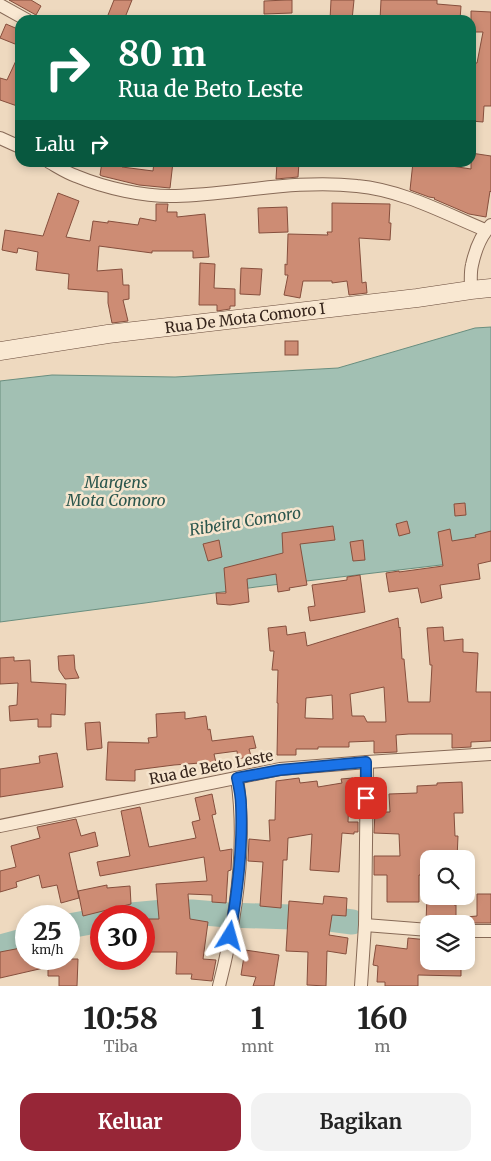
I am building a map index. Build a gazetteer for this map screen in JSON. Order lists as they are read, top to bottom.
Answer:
{
  "streets": {
    "street": ["Rua De Mota Comoro I", "Rua de Beto Leste"]
  },
  "water": ["Margens Mota Comoro", "Ribeira Comoro"],
  "page": {
    "turn": ["80 m", "Rua de Beto Leste"],
    "then": "Lalu",
    "speed": "25 km/h",
    "limit": "30",
    "eta": [
      "10:58",
      "Tiba",
      "1",
      "mnt",
      "160",
      "m"
    ],
    "buttons": ["Keluar", "Bagikan"]
  }
}
